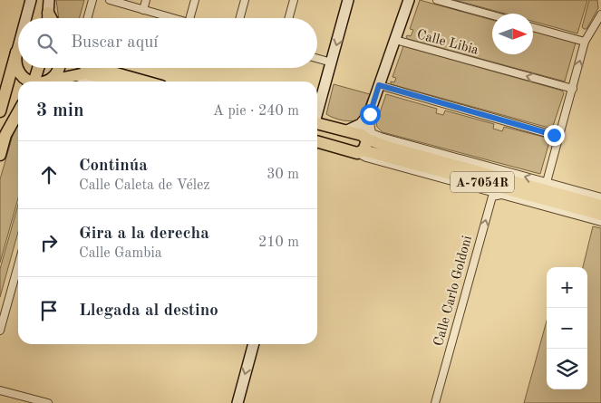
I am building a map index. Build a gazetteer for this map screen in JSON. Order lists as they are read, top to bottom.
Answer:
{
  "streets": {
    "main road": ["A-7054R"],
    "street": ["Calle Libia", "Calle Carlo Goldoni"]
  },
  "one_way": ["Calle Carlo Goldoni"],
  "north": "right",
  "page": {
    "search": "Buscar aquí",
    "heading": ["3 min", "A pie · 240 m"],
    "list": [
      ["Continúa", "Calle Caleta de Vélez", "30 m"],
      ["Gira a la derecha", "Calle Gambia", "210 m"],
      "Llegada al destino"
    ],
    "map_buttons": ["+", "−"]
  }
}
